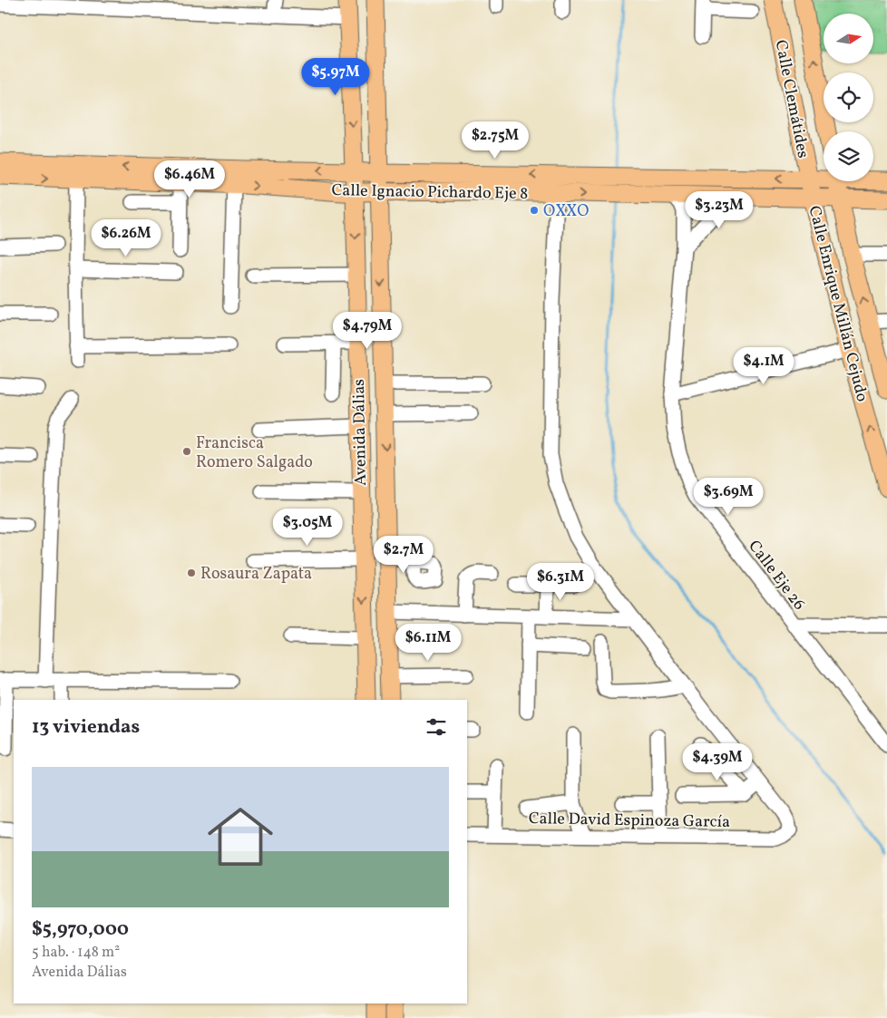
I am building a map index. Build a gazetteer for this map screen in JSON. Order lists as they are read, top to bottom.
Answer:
{
  "streets": {
    "main road": [
      "Calle Clemátides",
      "Calle Ignacio Pichardo Eje 8",
      "Calle Enrique Millán Cejudo",
      "Avenida Dálias"
    ],
    "street": ["Calle Eje 26", "Calle David Espinoza García"]
  },
  "crossings": [
    ["Calle Clemátides", "Calle Ignacio Pichardo Eje 8"],
    ["Calle Clemátides", "Calle Enrique Millán Cejudo"],
    ["Calle Ignacio Pichardo Eje 8", "Calle Enrique Millán Cejudo"],
    ["Calle Ignacio Pichardo Eje 8", "Avenida Dálias"],
    ["Calle Ignacio Pichardo Eje 8", "Calle Eje 26"]
  ],
  "places": ["OXXO", "Francisca Romero Salgado", "Rosaura Zapata"],
  "north": "right",
  "page": {
    "price": [
      "$5.97M",
      "$2.75M",
      "$6.46M",
      "$3.23M",
      "$6.26M",
      "$4.79M",
      "$4.1M",
      "$3.69M",
      "$3.05M",
      "$2.7M",
      "$6.31M",
      "$6.11M",
      "$4.39M"
    ],
    "heading": "13 viviendas",
    "list": [
      {
        "name": "$5,970,000",
        "note": "5 hab. · 148 m² · Avenida Dálias"
      }
    ]
  }
}
